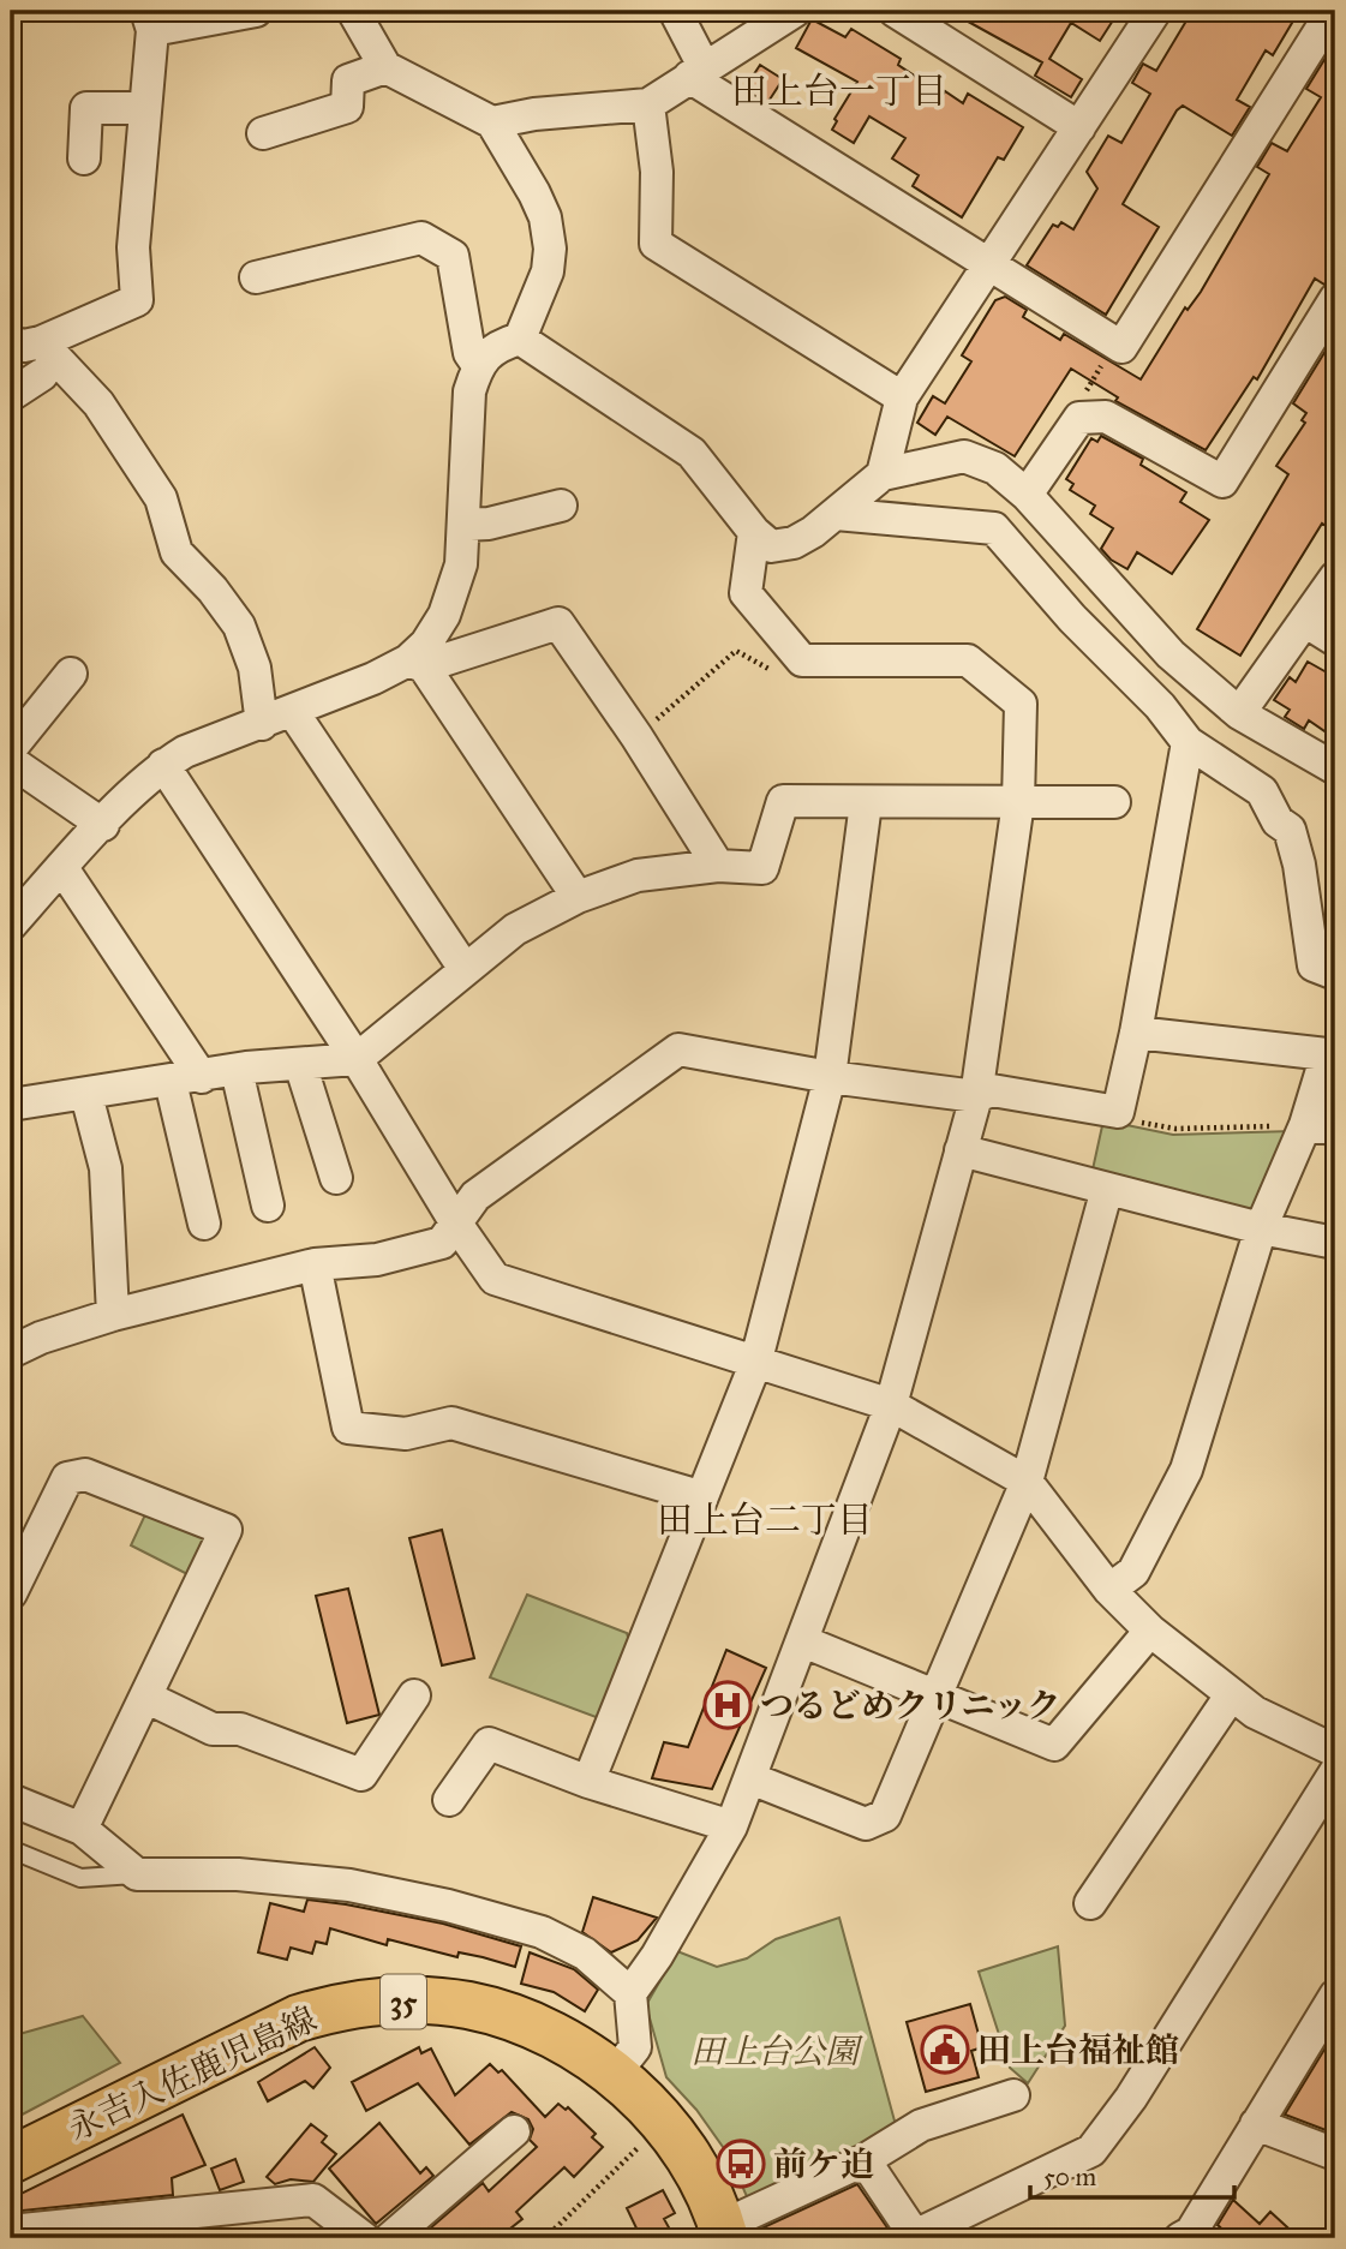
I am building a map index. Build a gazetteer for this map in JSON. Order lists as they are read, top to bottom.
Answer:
{
  "streets": {
    "main road": ["35", "永吉入佐鹿児島線"]
  },
  "districts": ["田上台一丁目", "田上台二丁目"],
  "parks": ["田上台公園"],
  "places": {
    "hospital": ["つるどめクリニック"],
    "public building": ["田上台福祉館"],
    "bus stop": ["前ケ迫"]
  },
  "scale_bar": "50 m"
}
